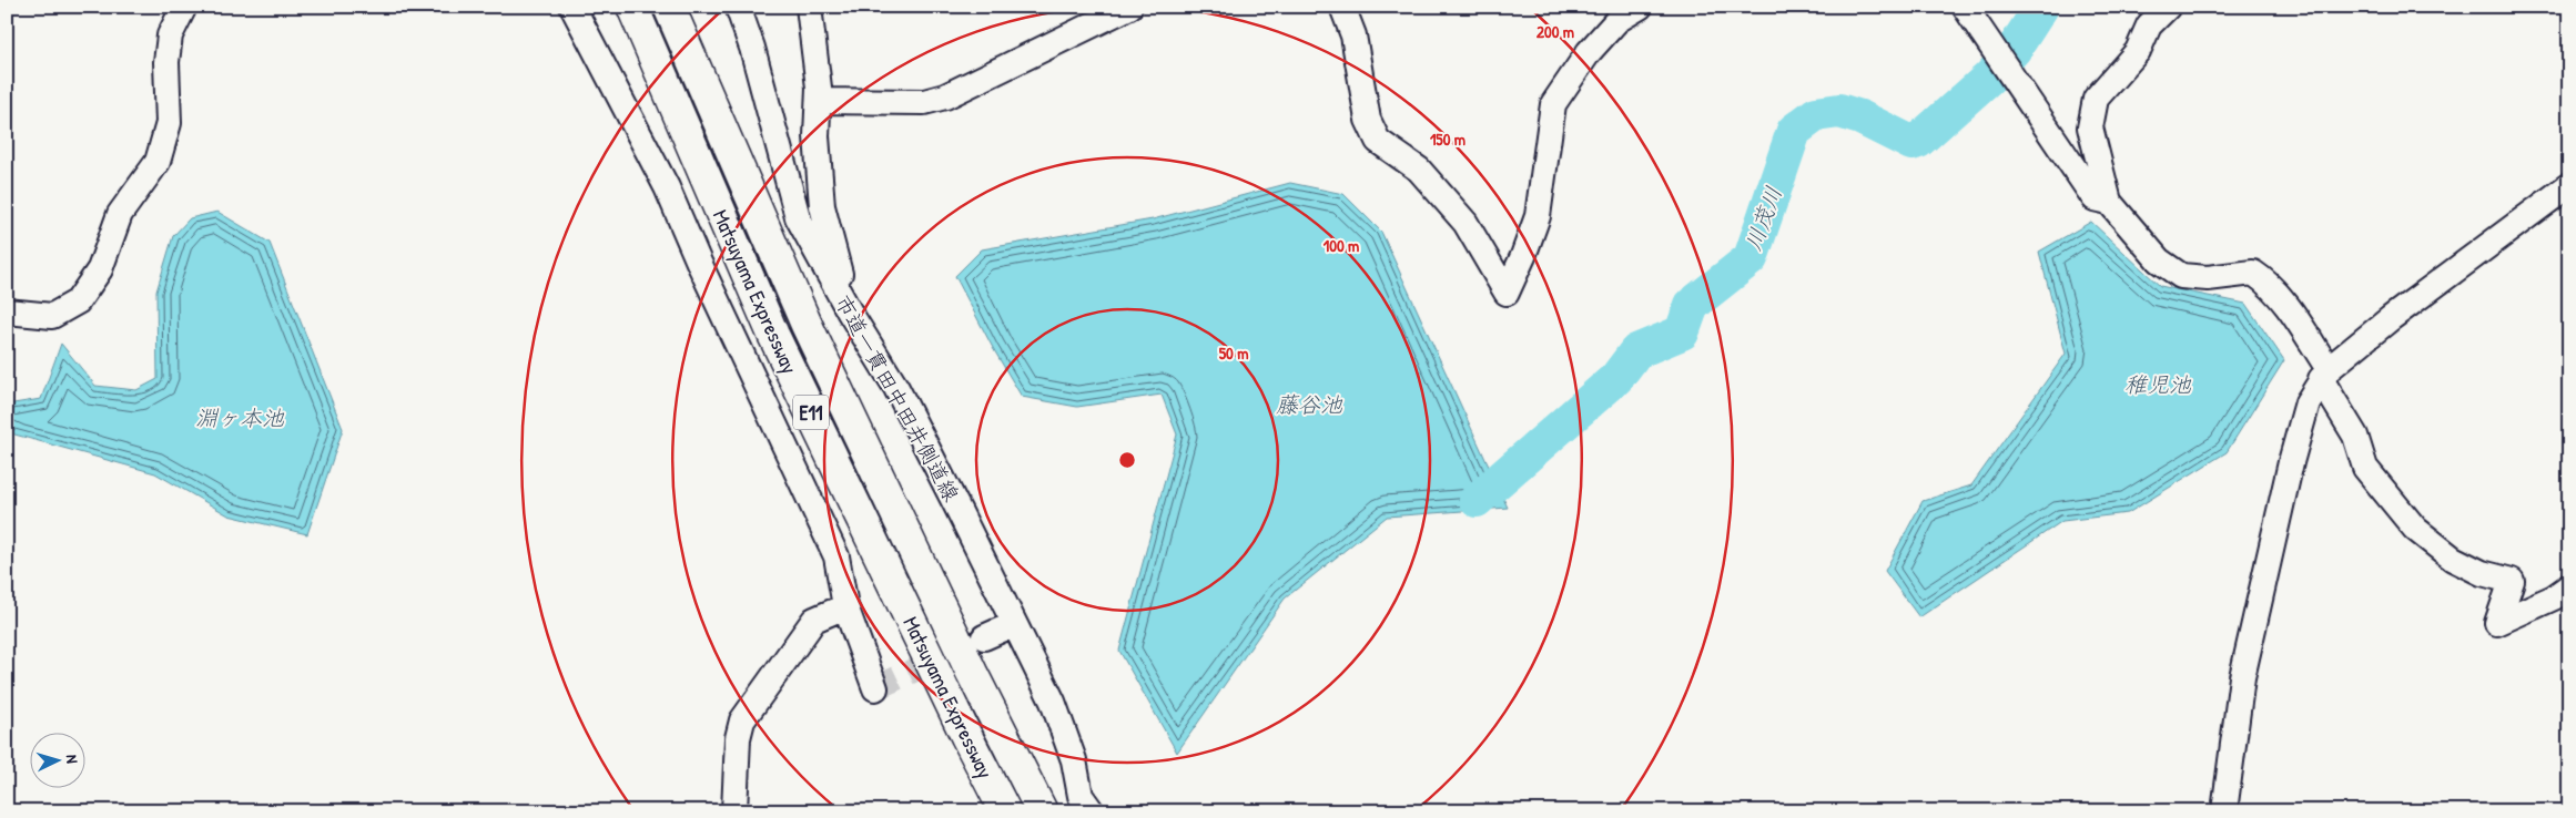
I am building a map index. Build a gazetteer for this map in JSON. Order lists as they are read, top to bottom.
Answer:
{
  "streets": {
    "highway": ["Matsuyama Expressway", "E11"],
    "street": ["市道一貫田中田井側道線"]
  },
  "water": [
    "川茂川",
    "稚児池",
    "藤谷池",
    "淵ヶ本池"
  ],
  "north": "right",
  "rings": [
    "200 m",
    "150 m",
    "100 m",
    "50 m"
  ]
}
